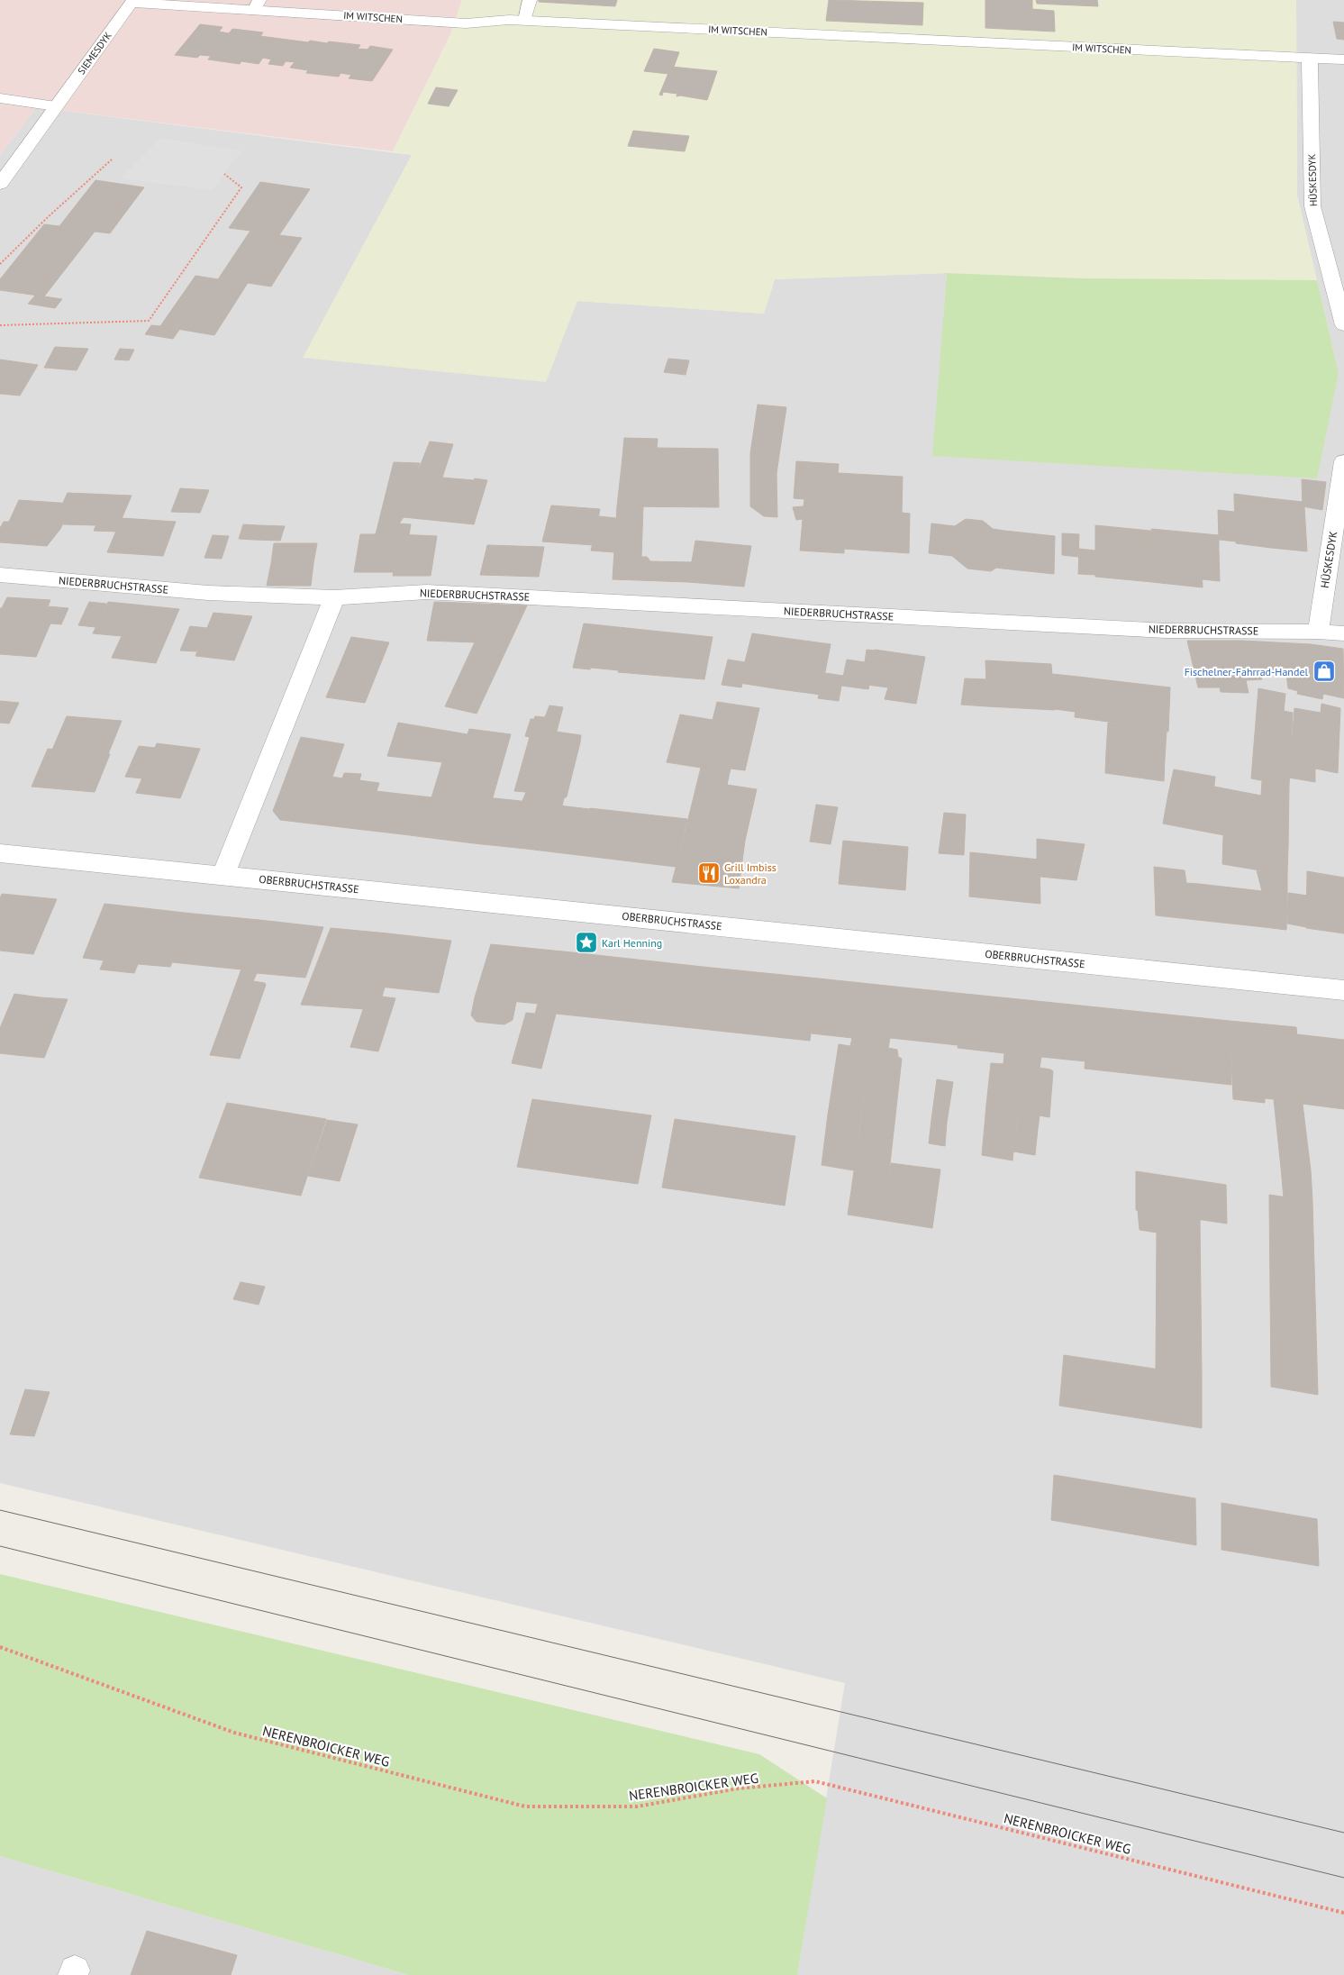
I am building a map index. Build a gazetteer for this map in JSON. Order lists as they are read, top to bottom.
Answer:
{
  "streets": {
    "street": [
      "IM WITSCHEN",
      "SIEMESDYK",
      "HÜSKESDYK",
      "NIEDERBRUCHSTRASSE",
      "OBERBRUCHSTRASSE"
    ],
    "path": ["NERENBROICKER WEG"]
  },
  "crossings": [
    ["IM WITSCHEN", "SIEMESDYK"],
    ["IM WITSCHEN", "HÜSKESDYK"],
    ["HÜSKESDYK", "NIEDERBRUCHSTRASSE"]
  ],
  "places": {
    "shop": ["Fischelner-Fahrrad-Handel"],
    "restaurant": ["Grill Imbiss Loxandra"],
    "place": ["Karl Henning"]
  }
}
